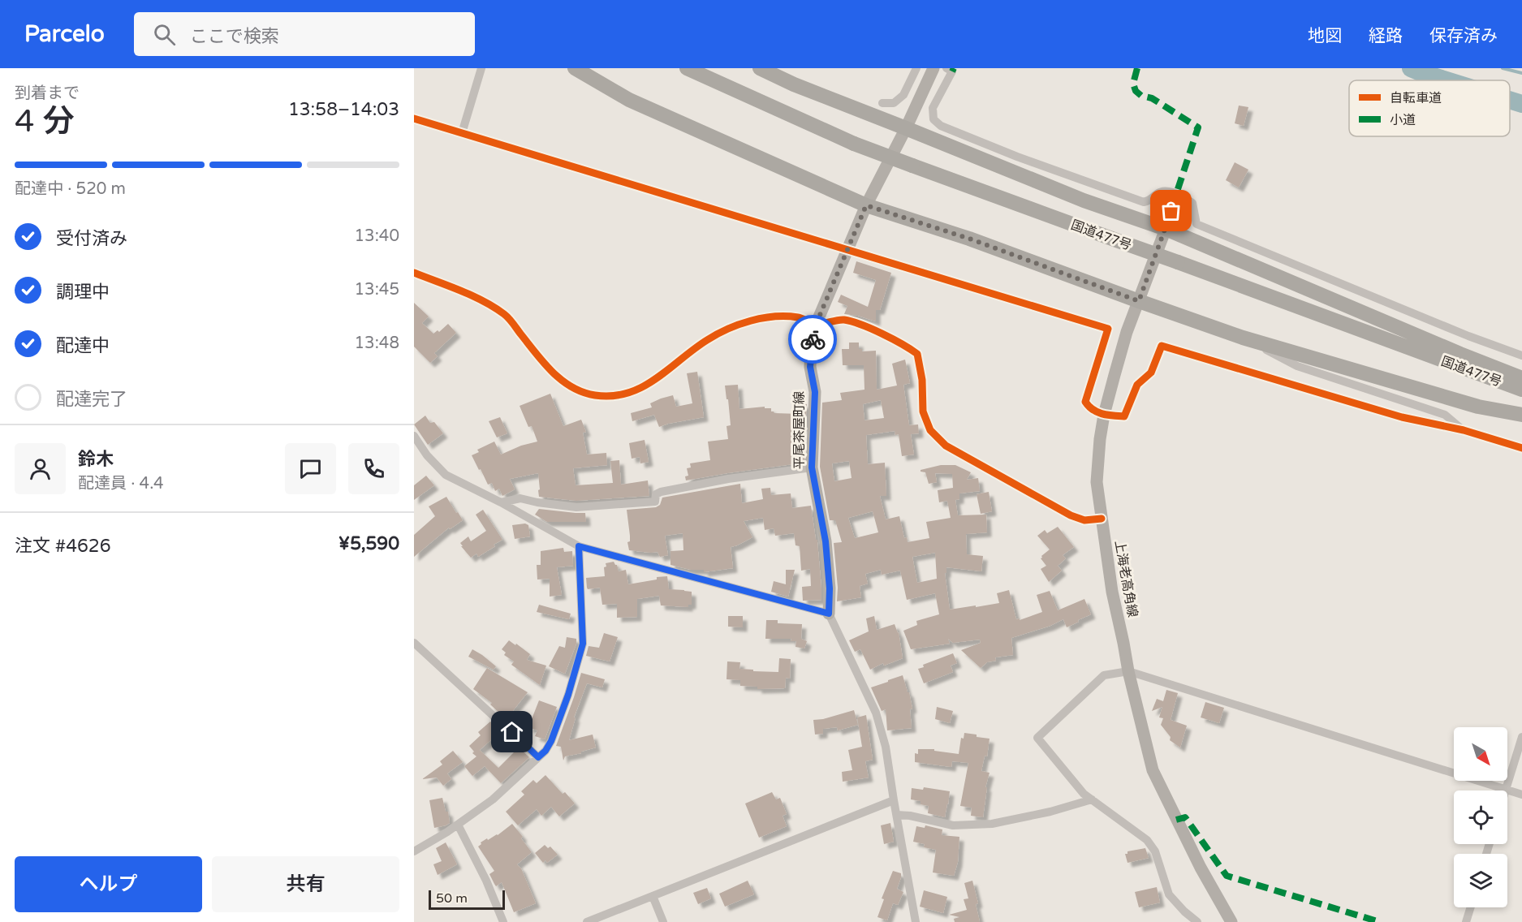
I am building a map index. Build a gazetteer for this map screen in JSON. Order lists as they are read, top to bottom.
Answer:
{
  "streets": {
    "highway": ["国道477号"],
    "main road": ["平尾茶屋町線", "上海老高角線"]
  },
  "legend": ["自転車道", "小道"],
  "scale_bar": "50 m",
  "north": "bottom right",
  "page": {
    "header": "Parcelo",
    "search": "ここで検索",
    "nav": ["地図", "経路", "保存済み"],
    "heading": ["4 分", "到着まで", "13:58–14:03"],
    "panel": [
      "鈴木",
      "配達員 · 4.4",
      "注文 #4626",
      "¥5,590"
    ],
    "bar": "配達中 · 520 m",
    "list": [
      ["受付済み", "13:40"],
      ["調理中", "13:45"],
      ["配達中", "13:48"],
      "配達完了"
    ],
    "buttons": ["ヘルプ", "共有"],
    "scale": "50 m"
  }
}
